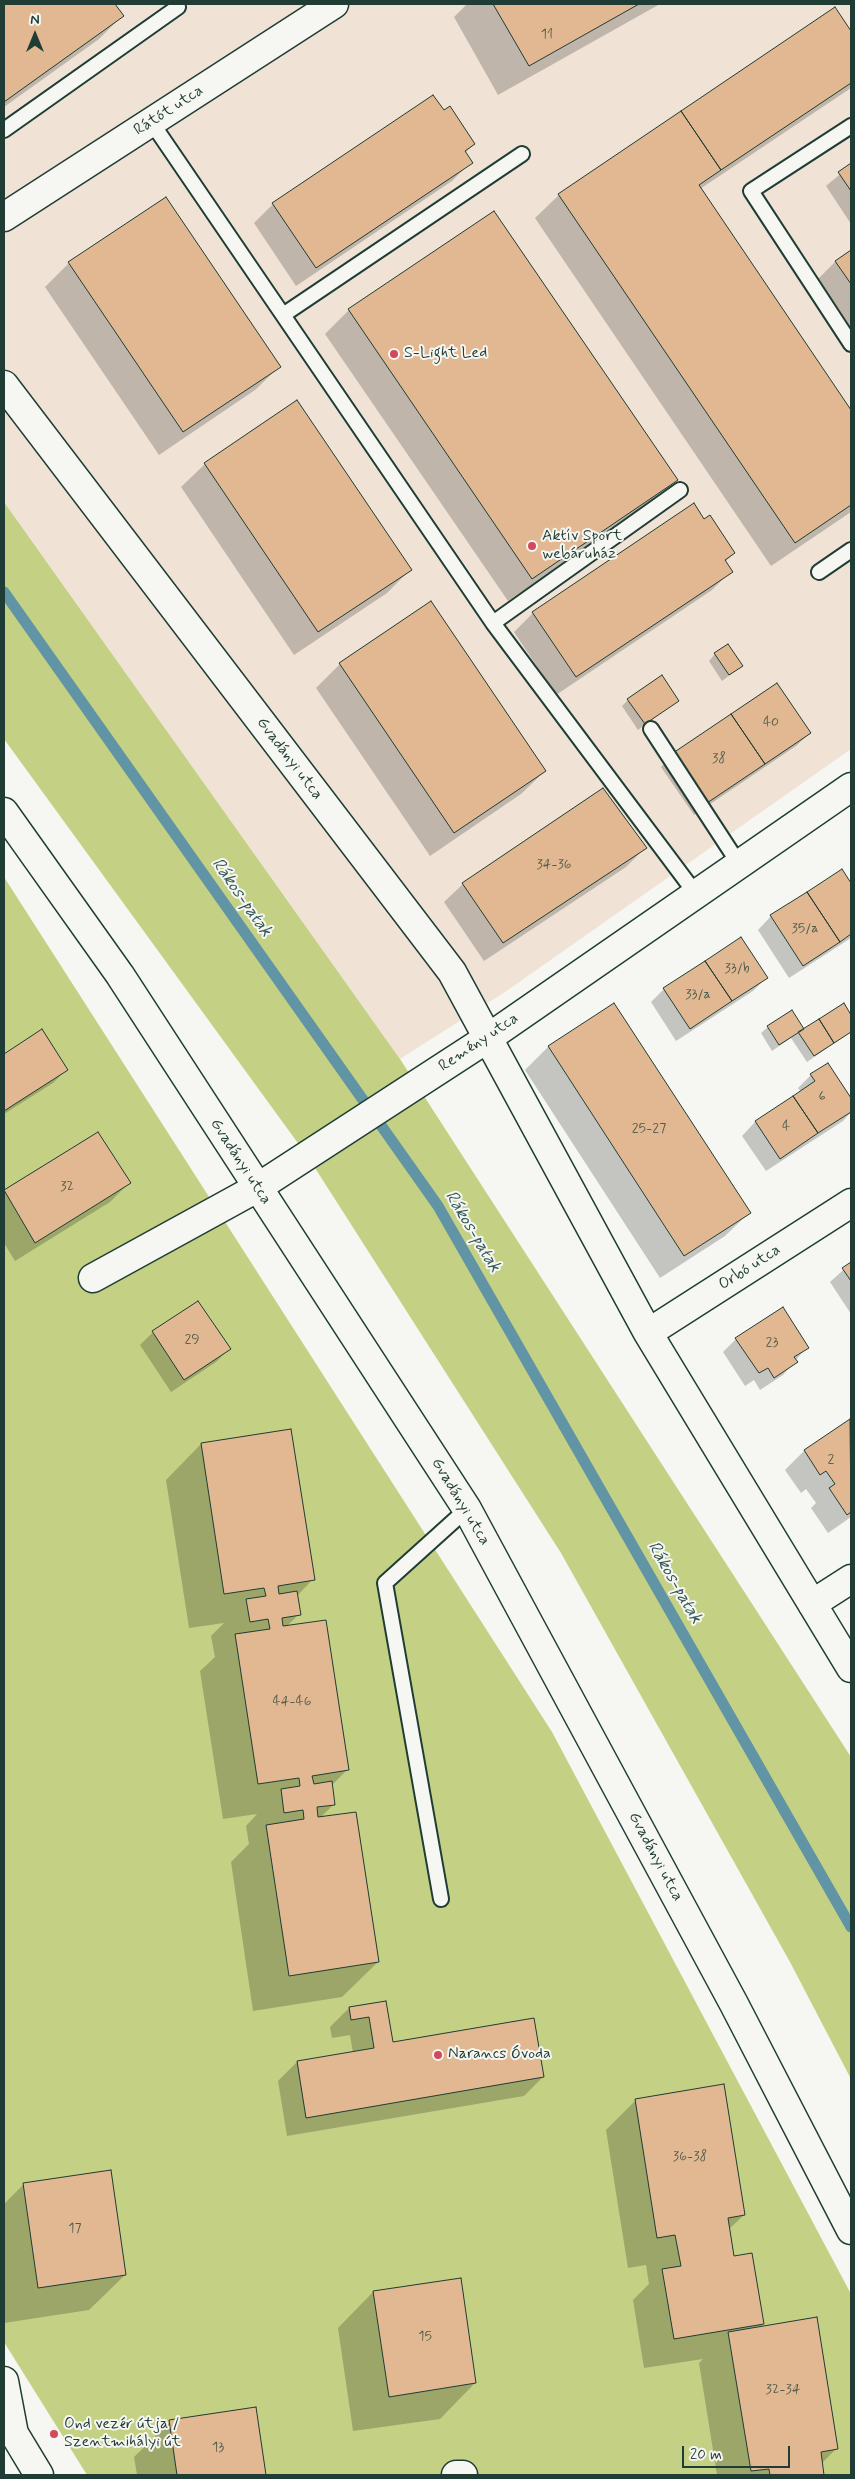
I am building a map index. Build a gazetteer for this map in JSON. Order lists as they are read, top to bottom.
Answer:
{
  "streets": {
    "street": [
      "Rátót utca",
      "Gvadányi utca",
      "Remény utca",
      "Orbó utca"
    ]
  },
  "crossings": [
    ["Gvadányi utca", "Remény utca"],
    ["Gvadányi utca", "Orbó utca"]
  ],
  "water": ["Rákos-patak"],
  "places": [
    "S-Light Led",
    "Aktív Sport webáruház",
    "Narancs Óvoda",
    "Ond vezér útja / Szentmihályi út"
  ],
  "house_numbers": [
    "11",
    "40",
    "38",
    "34-36",
    "35/a",
    "33/b",
    "33/a",
    "6",
    "4",
    "25-27",
    "32",
    "29",
    "23",
    "2",
    "44-46",
    "36-38",
    "17",
    "15",
    "32-34",
    "13"
  ],
  "scale_bar": "20 m",
  "north": "top"
}
